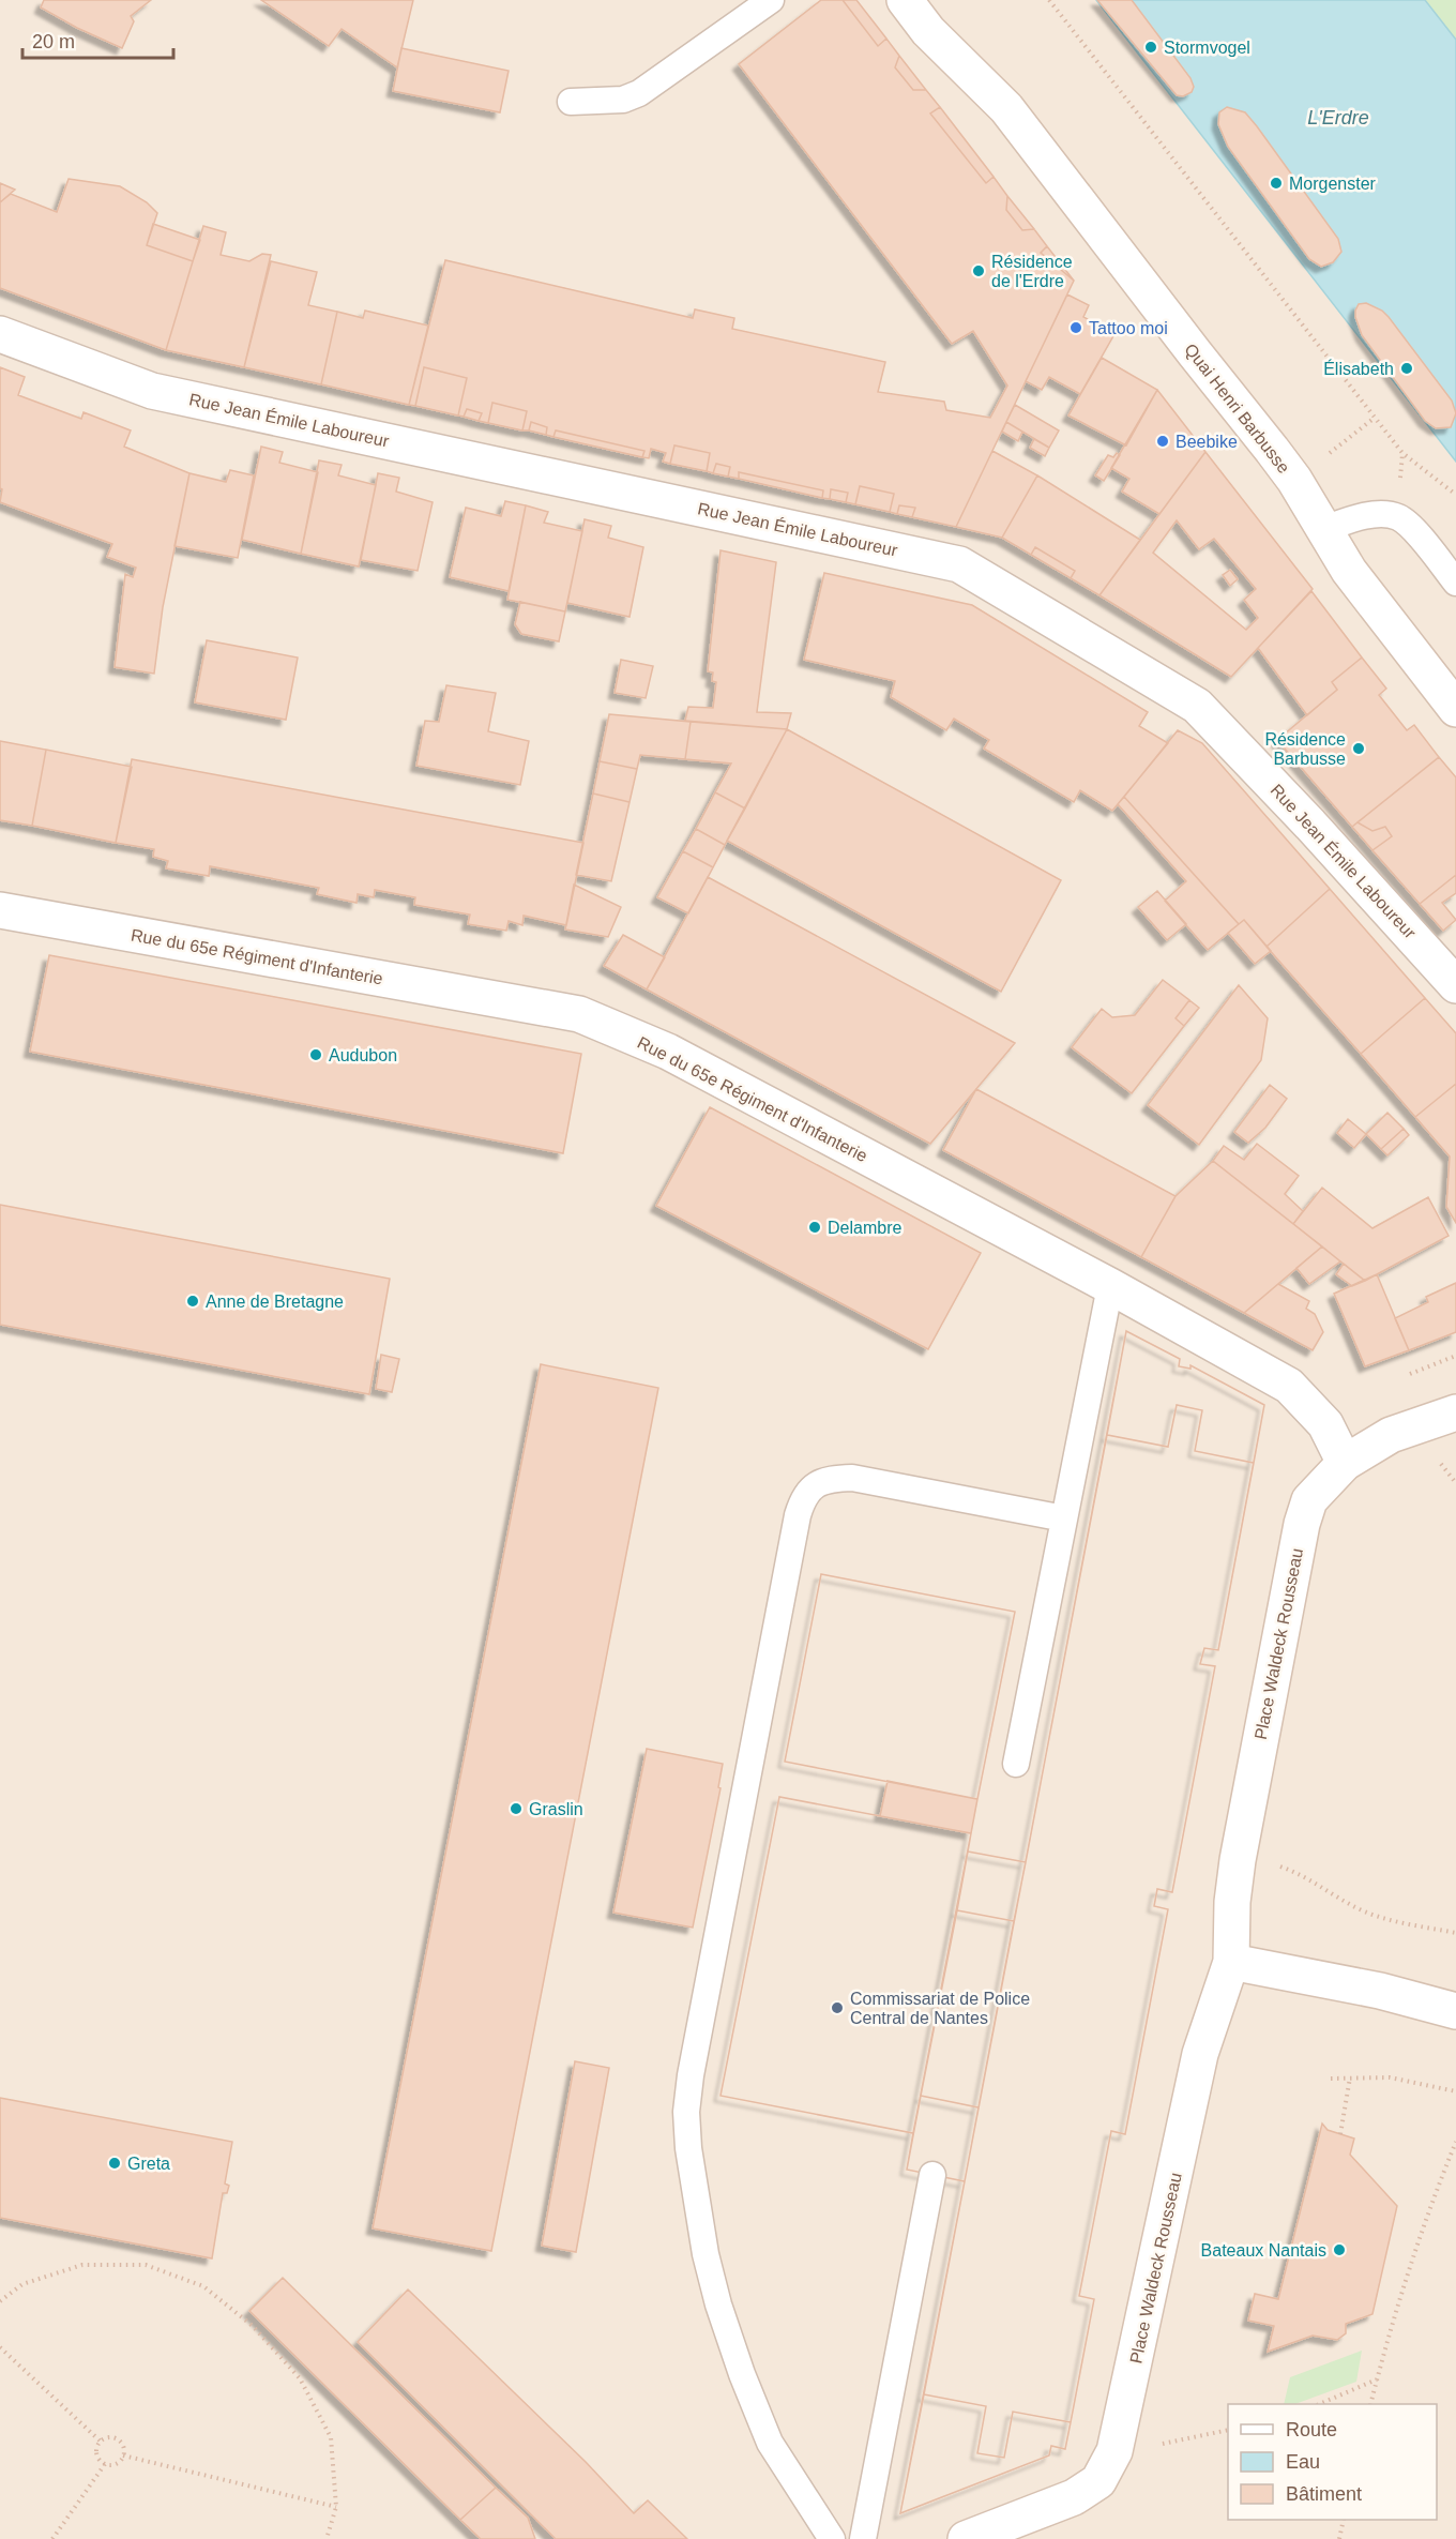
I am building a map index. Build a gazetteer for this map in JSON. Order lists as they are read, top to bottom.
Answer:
{
  "streets": {
    "street": [
      "Quai Henri Barbusse",
      "Rue Jean Émile Laboureur",
      "Rue du 65e Régiment d'Infanterie",
      "Place Waldeck Rousseau"
    ]
  },
  "crossings": [
    ["Rue du 65e Régiment d'Infanterie", "Place Waldeck Rousseau"]
  ],
  "water": ["L'Erdre"],
  "places": [
    "Stormvogel",
    "Morgenster",
    "Résidence de l'Erdre",
    "Tattoo moi",
    "Élisabeth",
    "Beebike",
    "Résidence Barbusse",
    "Audubon",
    "Delambre",
    "Anne de Bretagne",
    "Graslin",
    "Commissariat de Police Central de Nantes",
    "Greta",
    "Bateaux Nantais"
  ],
  "legend": ["Route", "Eau", "Bâtiment"],
  "scale_bar": "20 m"
}
